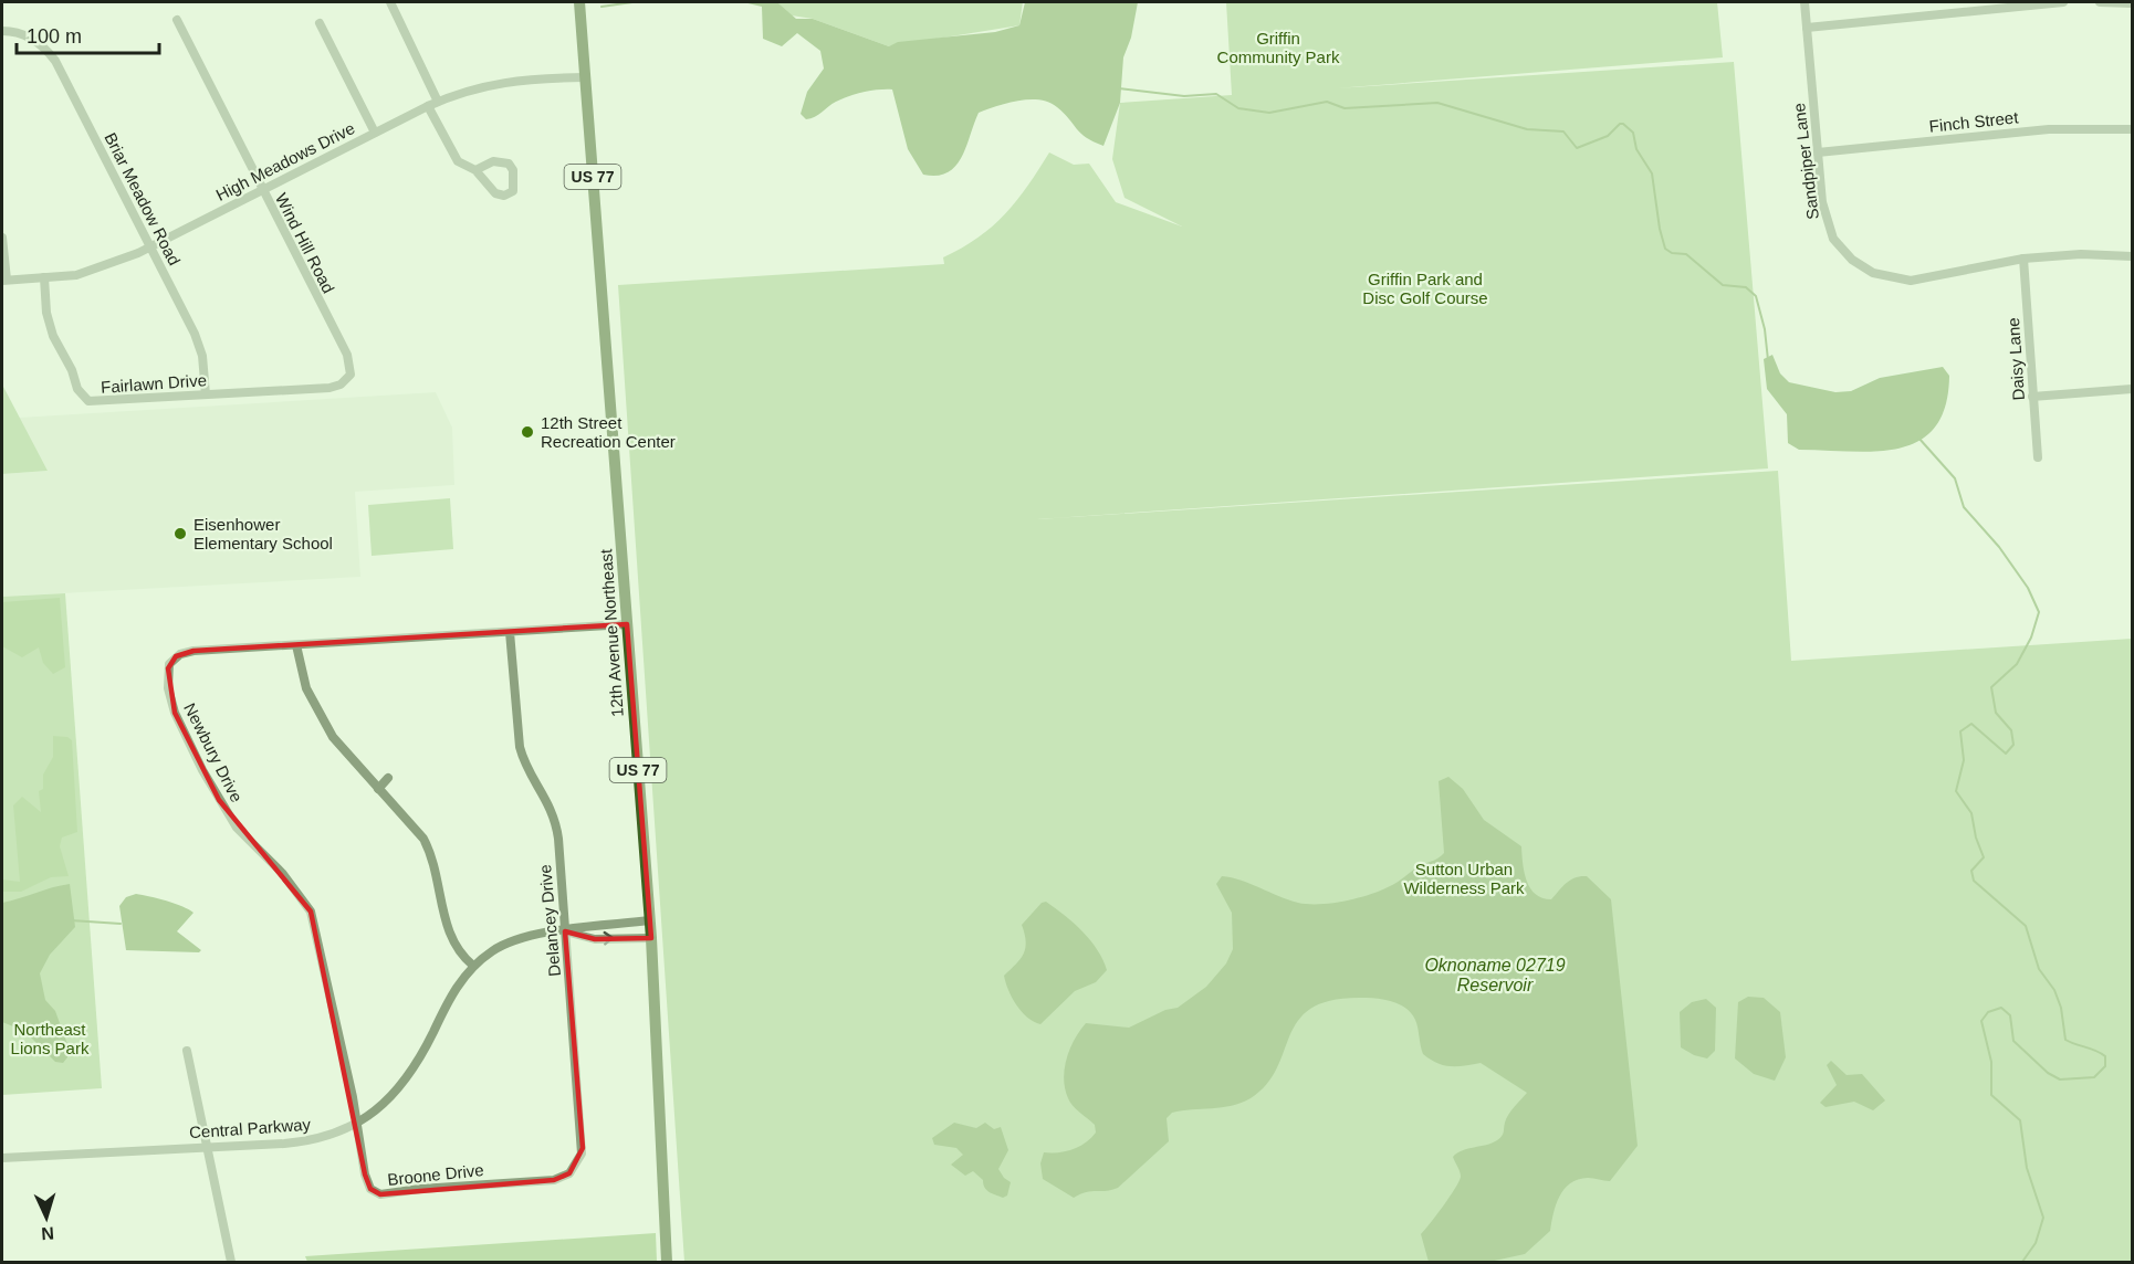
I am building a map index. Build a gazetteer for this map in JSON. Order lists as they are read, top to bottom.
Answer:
{
  "streets": {
    "main road": ["US 77", "12th Avenue Northeast"],
    "street": [
      "Finch Street",
      "High Meadows Drive",
      "Sandpiper Lane",
      "Briar Meadow Road",
      "Wind Hill Road",
      "Daisy Lane",
      "Fairlawn Drive",
      "Newbury Drive",
      "Delancey Drive",
      "Central Parkway",
      "Broone Drive"
    ]
  },
  "crossings": [
    ["Finch Street", "Sandpiper Lane"],
    ["High Meadows Drive", "Briar Meadow Road"],
    ["High Meadows Drive", "Wind Hill Road"],
    ["High Meadows Drive", "Fairlawn Drive"],
    ["High Meadows Drive", "12th Avenue Northeast"],
    ["Sandpiper Lane", "Daisy Lane"],
    ["Briar Meadow Road", "Fairlawn Drive"],
    ["Wind Hill Road", "Fairlawn Drive"],
    ["12th Avenue Northeast", "Newbury Drive"],
    ["12th Avenue Northeast", "Central Parkway"],
    ["Newbury Drive", "Delancey Drive"],
    ["Newbury Drive", "Central Parkway"],
    ["Newbury Drive", "Broone Drive"],
    ["Delancey Drive", "Central Parkway"],
    ["Delancey Drive", "Broone Drive"],
    ["Central Parkway", "Broone Drive"]
  ],
  "water": ["Oknoname 02719 Reservoir"],
  "parks": [
    "Griffin Community Park",
    "Griffin Park and Disc Golf Course",
    "Sutton Urban Wilderness Park",
    "Northeast Lions Park"
  ],
  "places": ["12th Street Recreation Center", "Eisenhower Elementary School"],
  "scale_bar": "100 m",
  "north": "bottom"
}
